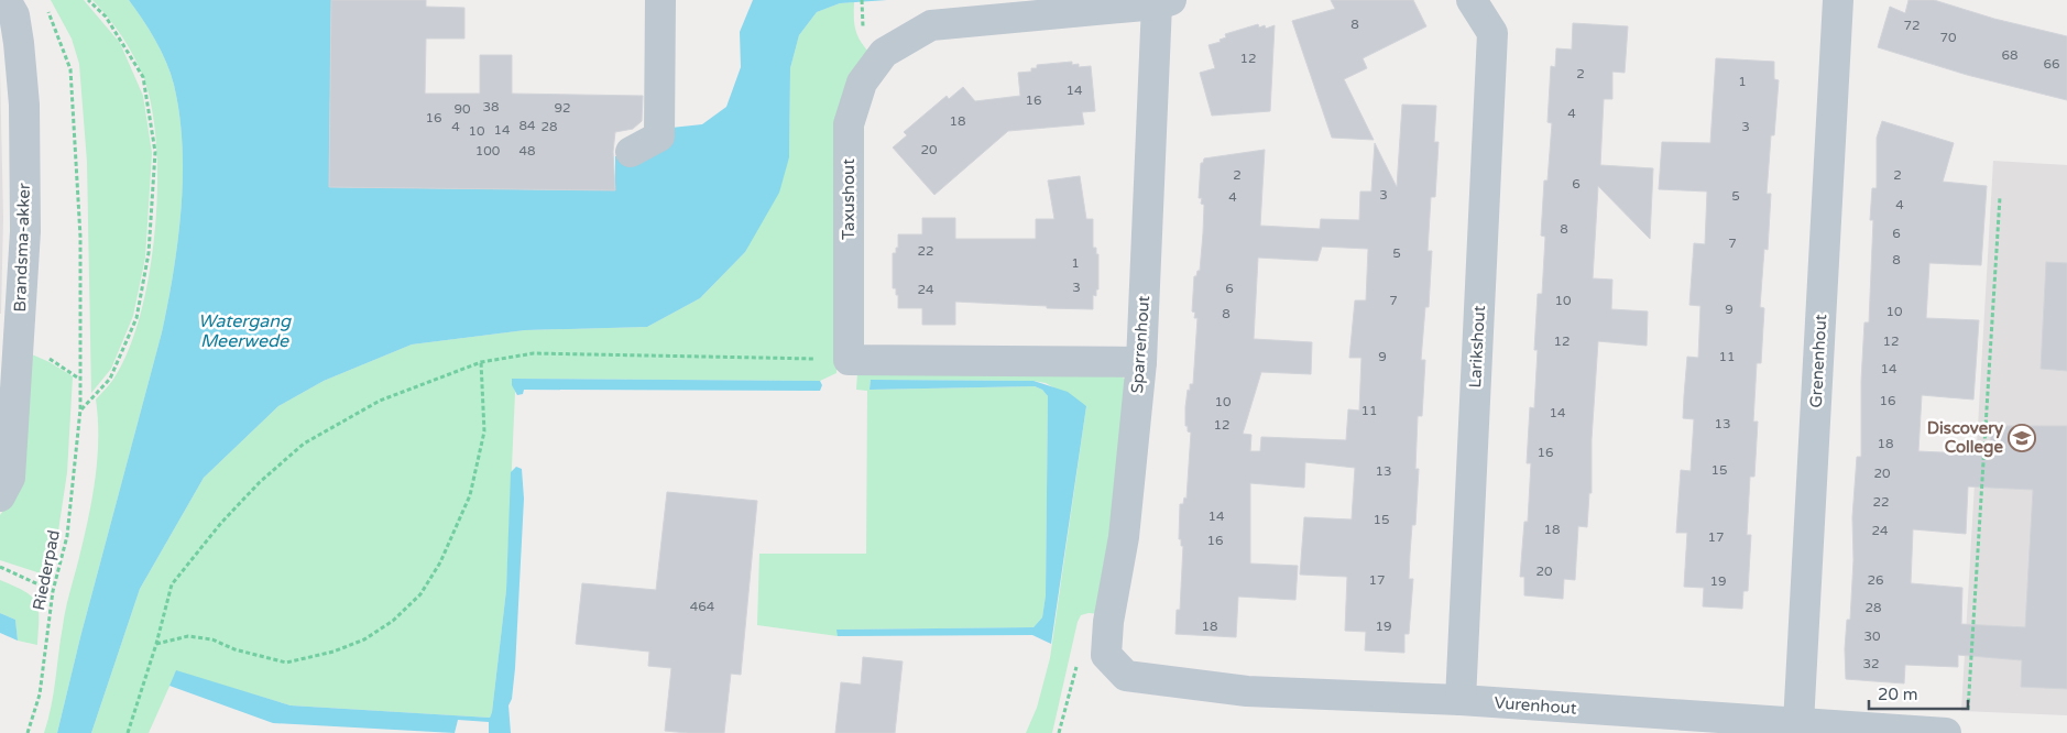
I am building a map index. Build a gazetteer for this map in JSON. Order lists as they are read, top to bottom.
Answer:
{
  "streets": {
    "street": [
      "Taxushout",
      "Brandsma-akker",
      "Sparrenhout",
      "Larikshout",
      "Grenenhout",
      "Vurenhout"
    ],
    "path": ["Riederpad"]
  },
  "crossings": [
    ["Taxushout", "Sparrenhout"],
    ["Sparrenhout", "Vurenhout"],
    ["Larikshout", "Vurenhout"],
    ["Grenenhout", "Vurenhout"]
  ],
  "water": ["Watergang Meerwede"],
  "places": {
    "school or university": ["Discovery College"]
  },
  "house_numbers": [
    "8",
    "72",
    "70",
    "68",
    "12",
    "66",
    "2",
    "1",
    "14",
    "16",
    "38",
    "92",
    "90",
    "4",
    "16",
    "18",
    "84",
    "4",
    "28",
    "3",
    "14",
    "10",
    "20",
    "100",
    "48",
    "2",
    "2",
    "6",
    "3",
    "5",
    "4",
    "4",
    "8",
    "6",
    "7",
    "22",
    "5",
    "8",
    "1",
    "3",
    "6",
    "24",
    "7",
    "10",
    "9",
    "10",
    "8",
    "12",
    "12",
    "9",
    "11",
    "14",
    "16",
    "10",
    "11",
    "14",
    "13",
    "12",
    "18",
    "16",
    "15",
    "13",
    "20",
    "22",
    "14",
    "15",
    "18",
    "24",
    "17",
    "16",
    "20",
    "17",
    "26",
    "19",
    "464",
    "28",
    "18",
    "19",
    "30",
    "32"
  ],
  "scale_bar": "20 m"
}
